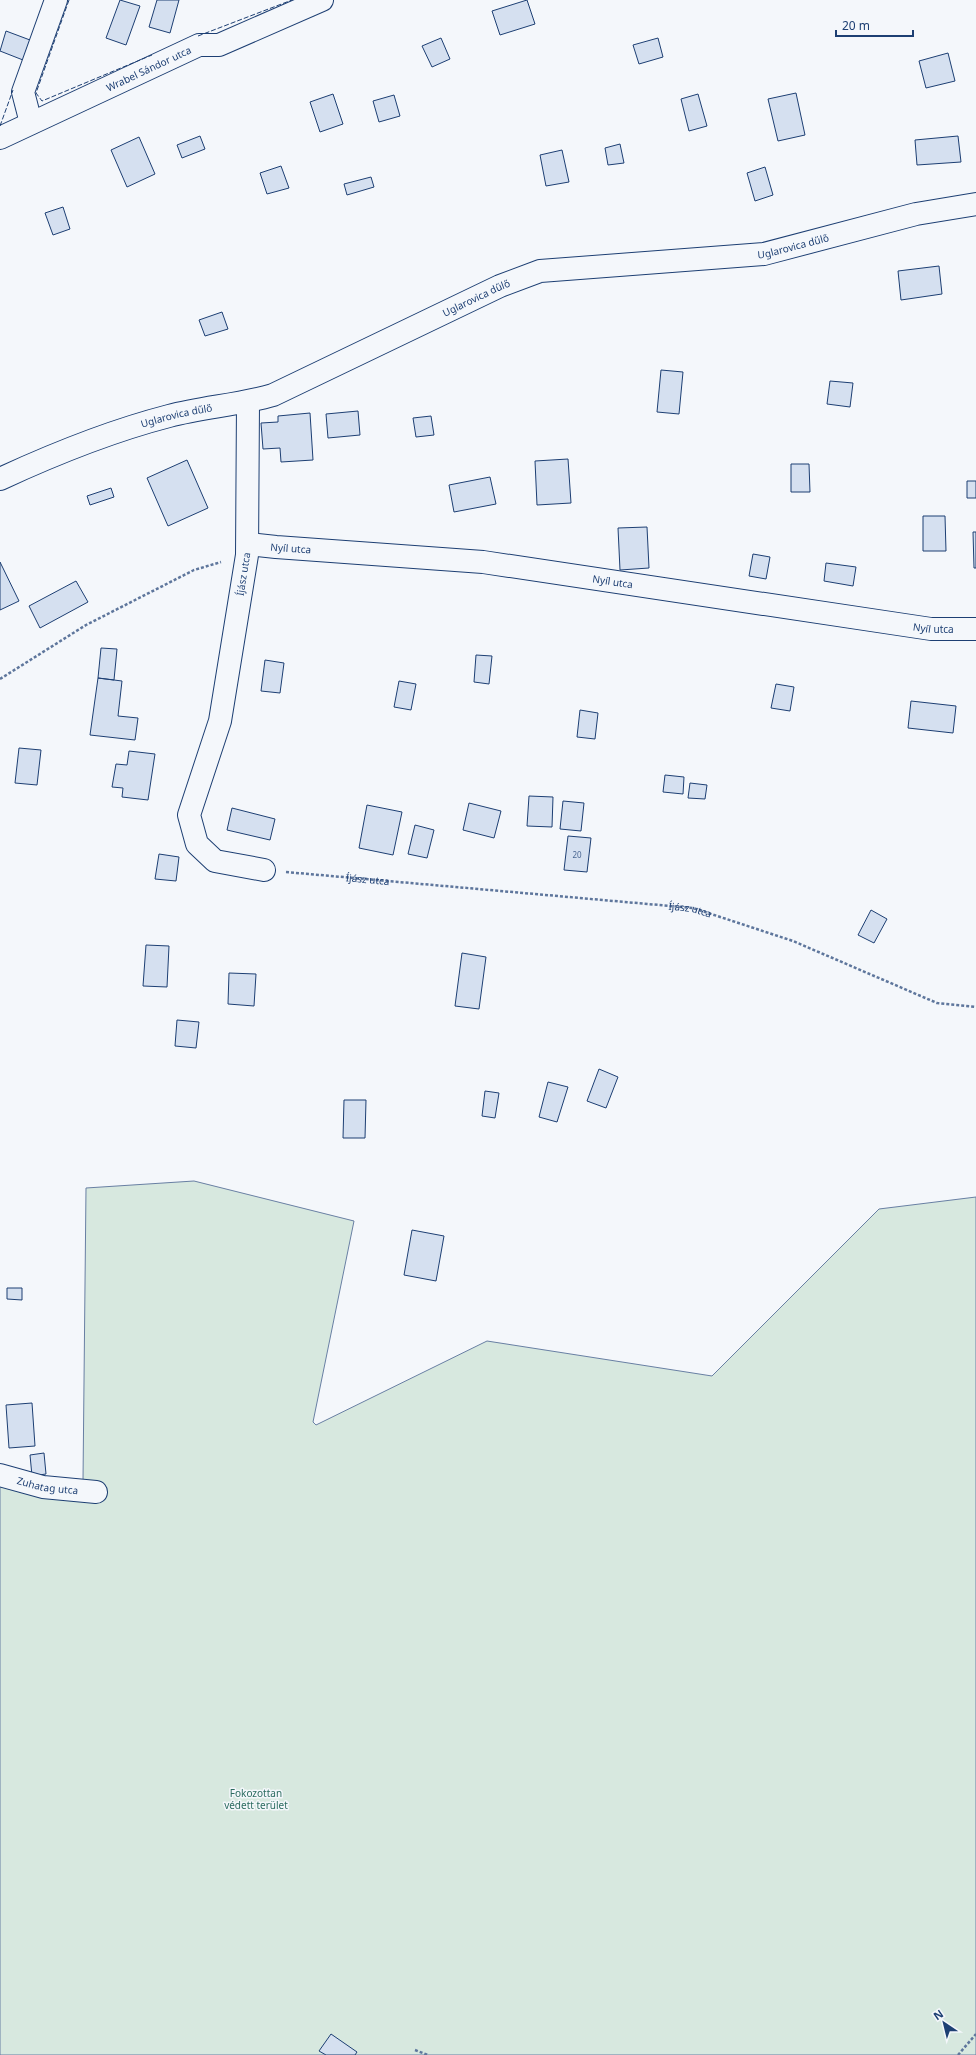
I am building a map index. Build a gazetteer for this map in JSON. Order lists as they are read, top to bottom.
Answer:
{
  "streets": {
    "street": [
      "Wrabel Sándor utca",
      "Uglarovica dűlő",
      "Nyíl utca",
      "Íjász utca",
      "Zuhatag utca"
    ]
  },
  "crossings": [
    ["Uglarovica dűlő", "Íjász utca"],
    ["Nyíl utca", "Íjász utca"]
  ],
  "parks": ["Fokozottan védett terület"],
  "house_numbers": ["20"],
  "scale_bar": "20 m",
  "north": "top left"
}
